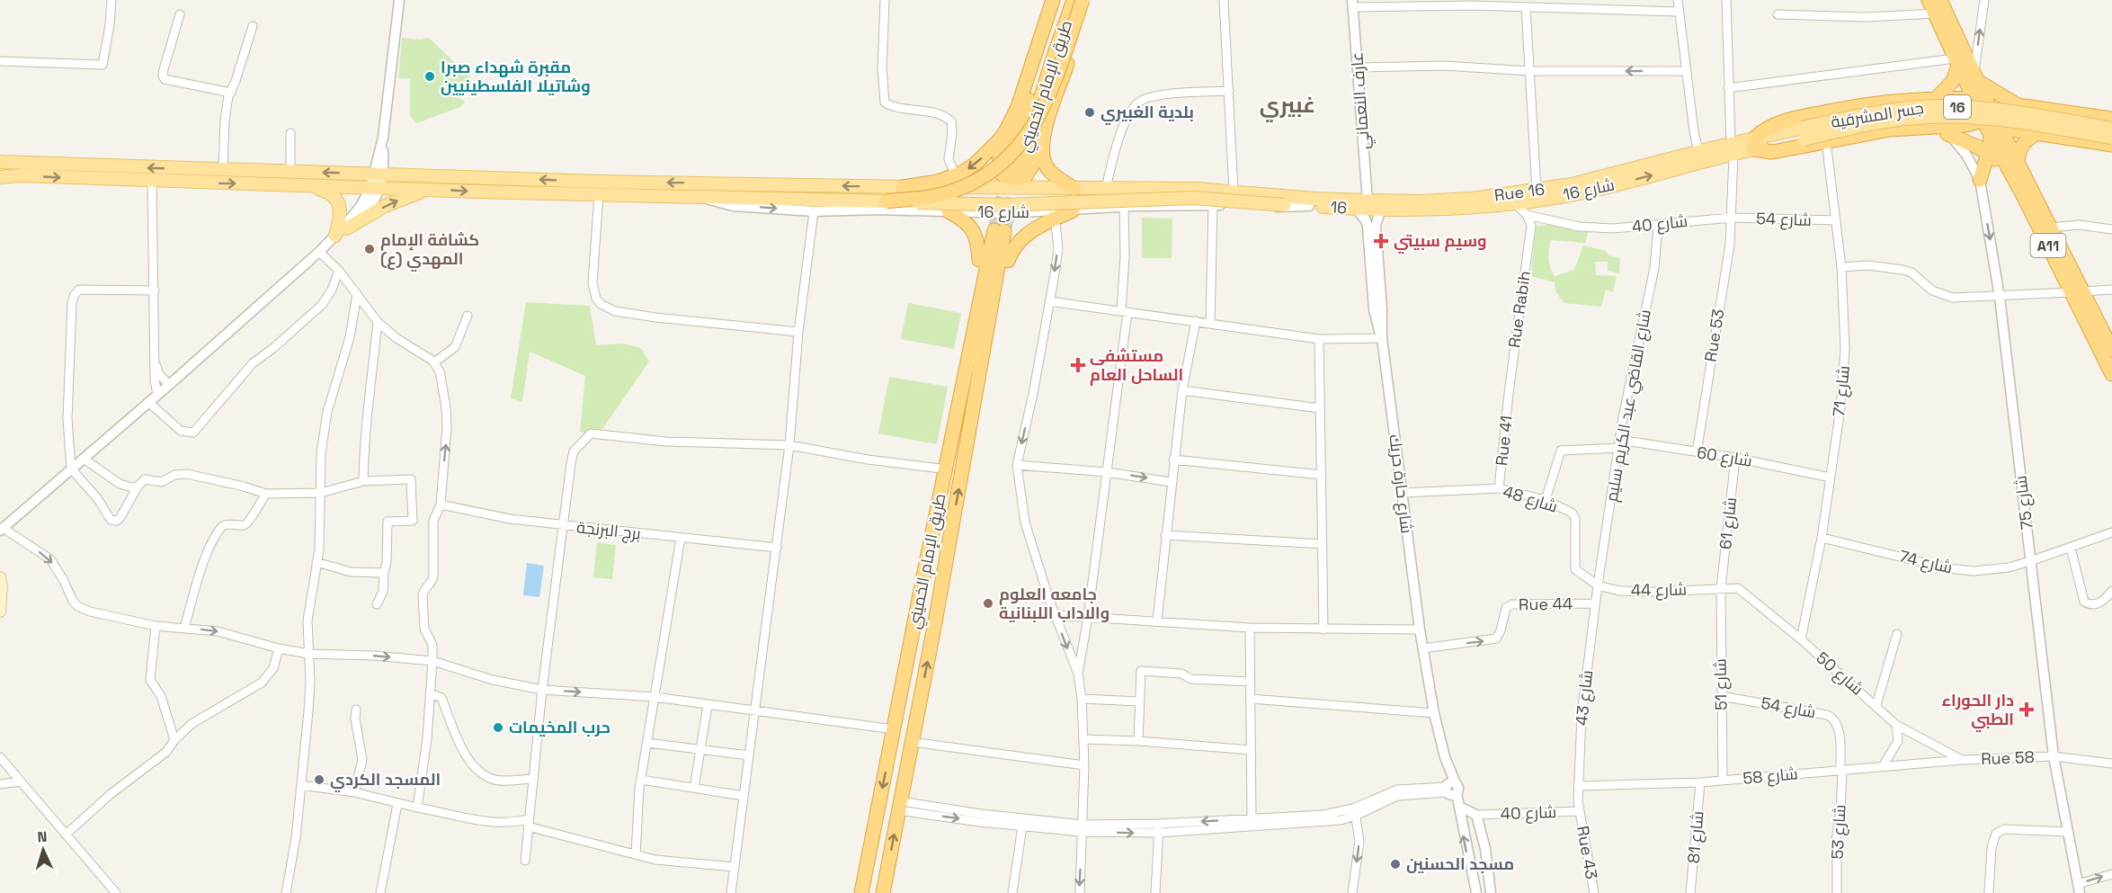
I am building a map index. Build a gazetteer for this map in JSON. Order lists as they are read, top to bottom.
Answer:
{
  "streets": {
    "highway": ["طريق الإمام الخميني", "A11"],
    "main road": [
      "16",
      "جسر المشرفية",
      "شارع 16",
      "Rue 16"
    ],
    "street": [
      "عارف النعماني",
      "شارع 54",
      "شارع 40",
      "Rue Rabih",
      "Rue 53",
      "شارع 71",
      "شارع القاضي عبد الكريم سليم",
      "Rue 41",
      "شارع 60",
      "شارع حارة حريك",
      "شارع 48",
      "شارع 75",
      "شارع 61",
      "برج البرنجة",
      "شارع 74",
      "شارع 44",
      "Rue 44",
      "شارع 50",
      "شارع 51",
      "شارع 43",
      "Rue 58",
      "شارع 58",
      "شارع 53",
      "شارع 81",
      "Rue 43"
    ]
  },
  "crossings": [
    ["عارف النعماني", "16"],
    ["عارف النعماني", "شارع 16"],
    ["عارف النعماني", "Rue 16"],
    ["16", "شارع 16"],
    ["16", "Rue 16"],
    ["شارع 16", "Rue 16"],
    ["شارع 16", "Rue Rabih"],
    ["شارع 54", "شارع 40"],
    ["شارع 54", "Rue 53"],
    ["شارع 54", "شارع 71"],
    ["شارع 54", "شارع 51"],
    ["شارع 54", "شارع 58"],
    ["شارع 54", "شارع 53"],
    ["شارع 40", "Rue Rabih"],
    ["شارع 40", "Rue 53"],
    ["شارع 40", "شارع القاضي عبد الكريم سليم"],
    ["شارع 40", "شارع 43"],
    ["شارع 40", "Rue 43"],
    ["Rue Rabih", "Rue 41"],
    ["Rue 53", "شارع 60"],
    ["شارع 71", "شارع 60"],
    ["شارع 71", "شارع 74"],
    ["شارع 71", "شارع 50"],
    ["شارع القاضي عبد الكريم سليم", "شارع 60"],
    ["شارع القاضي عبد الكريم سليم", "شارع 48"],
    ["شارع القاضي عبد الكريم سليم", "شارع 44"],
    ["شارع القاضي عبد الكريم سليم", "شارع 43"],
    ["Rue 41", "شارع 48"],
    ["شارع 60", "شارع 48"],
    ["شارع 60", "شارع 61"],
    ["شارع حارة حريك", "شارع 48"],
    ["شارع حارة حريك", "Rue 44"],
    ["شارع 48", "شارع 44"],
    ["شارع 48", "شارع 43"],
    ["شارع 75", "شارع 74"],
    ["شارع 75", "Rue 58"],
    ["شارع 61", "شارع 44"],
    ["شارع 61", "شارع 50"],
    ["شارع 61", "شارع 51"],
    ["شارع 44", "شارع 50"],
    ["شارع 44", "شارع 51"],
    ["شارع 44", "شارع 43"],
    ["Rue 44", "شارع 43"],
    ["شارع 50", "شارع 51"],
    ["شارع 50", "Rue 58"],
    ["شارع 50", "شارع 58"],
    ["شارع 51", "شارع 58"],
    ["شارع 43", "شارع 58"],
    ["شارع 43", "Rue 43"],
    ["Rue 58", "شارع 58"],
    ["شارع 58", "شارع 53"],
    ["شارع 58", "شارع 81"]
  ],
  "one_way": ["Rue 44"],
  "districts": ["غبيري"],
  "places": {
    "other": [
      "مقبرة شهداء صبرا وشاتيلا الفلسطينيين",
      "بلدية الغبيري",
      "كشافة الإمام المهدي (ع)",
      "جامعه العلوم والاداب اللبنانية",
      "حرب المخيمات",
      "المسجد الكردي",
      "مسجد الحسنين"
    ],
    "health": ["وسيم سبيتي", "مستشفى الساحل العام", "دار الحوراء الطبي"]
  },
  "north": "top"
}
